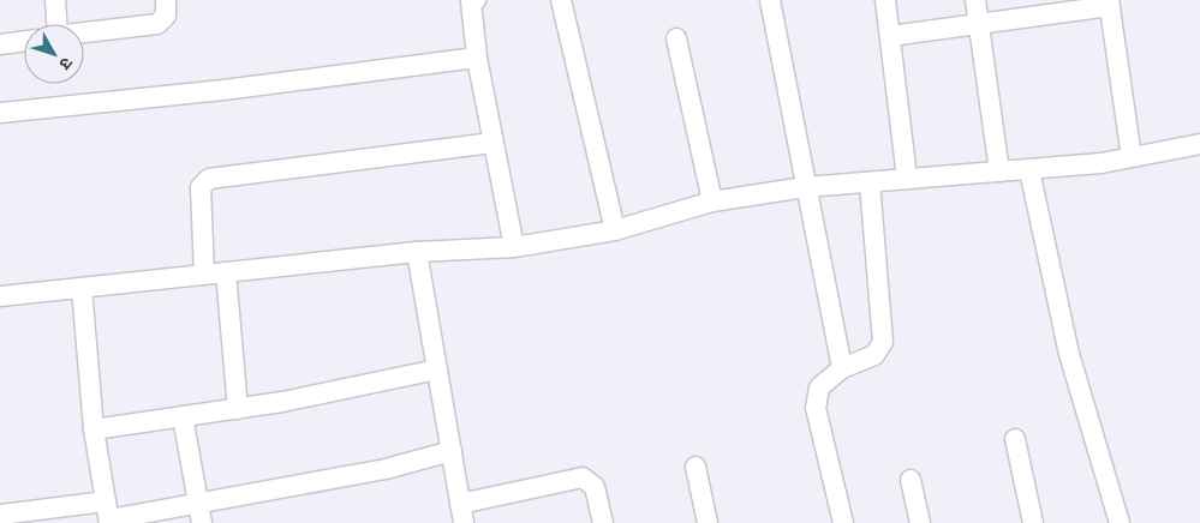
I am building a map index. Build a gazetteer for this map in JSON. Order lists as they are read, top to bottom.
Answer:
{
  "north": "bottom right"
}
